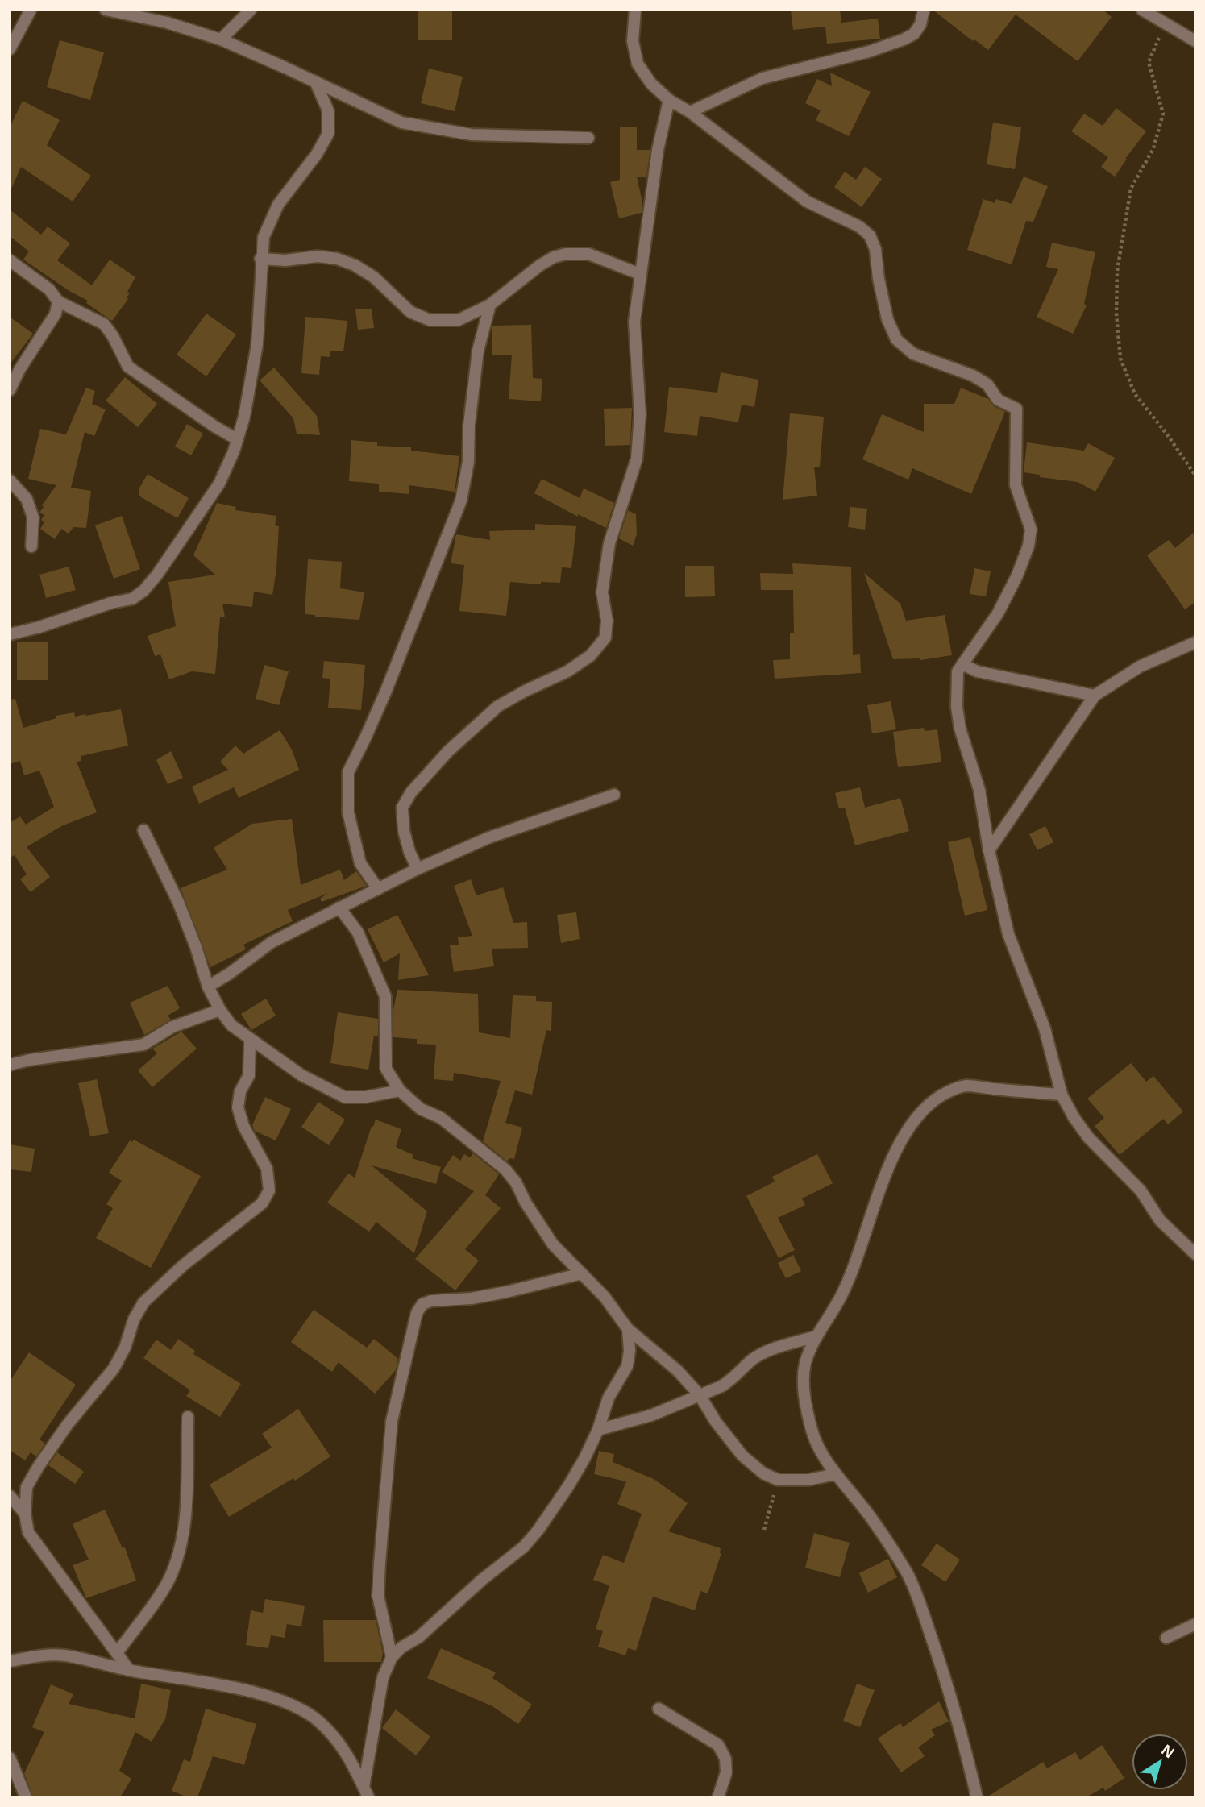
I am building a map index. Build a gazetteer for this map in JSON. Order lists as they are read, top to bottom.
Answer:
{
  "north": "top right"
}
